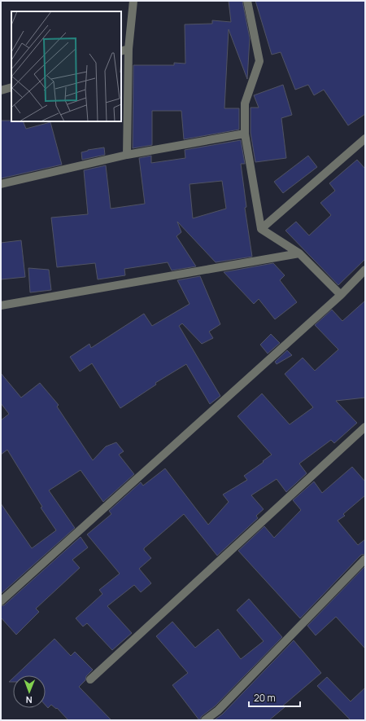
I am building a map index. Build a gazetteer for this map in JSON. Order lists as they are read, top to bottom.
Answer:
{
  "scale_bar": "20 m",
  "north": "bottom"
}
